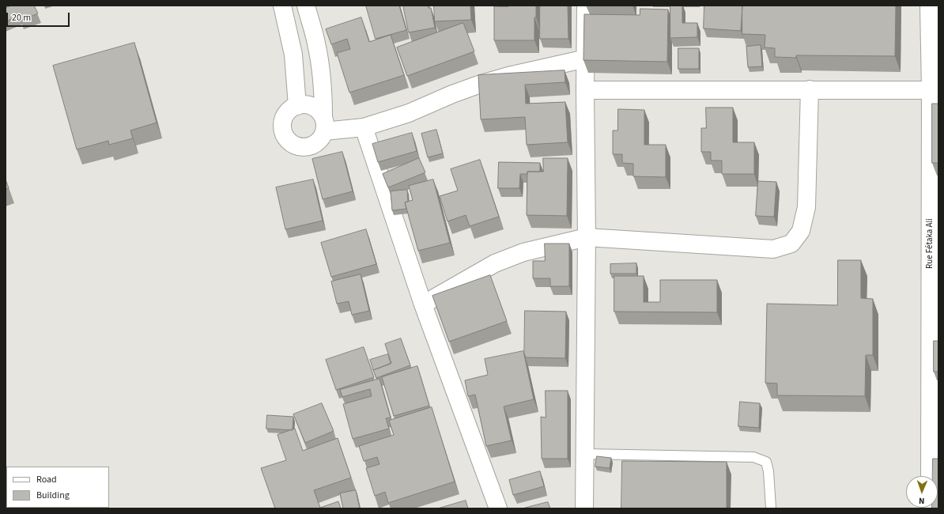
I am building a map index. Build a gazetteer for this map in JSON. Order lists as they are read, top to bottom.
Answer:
{
  "streets": {
    "street": ["Rue Fétaka Ali"]
  },
  "legend": ["Road", "Building"],
  "scale_bar": "20 m",
  "north": "bottom"
}
